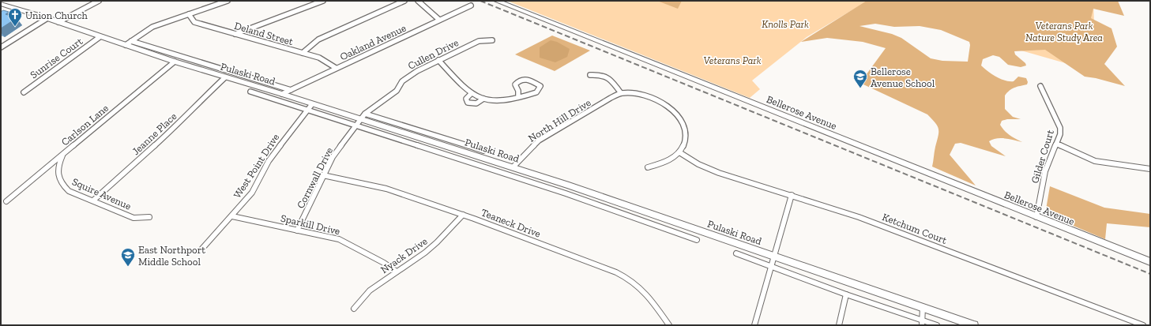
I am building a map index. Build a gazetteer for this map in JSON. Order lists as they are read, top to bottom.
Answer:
{
  "streets": {
    "main road": ["Pulaski Road", "Bellerose Avenue"],
    "street": [
      "Deland Street",
      "Oakland Avenue",
      "Cullen Drive",
      "Sunrise Court",
      "North Hill Drive",
      "Carlson Lane",
      "Jeanne Place",
      "Gilder Court",
      "West Point Drive",
      "Cornwall Drive",
      "Squire Avenue",
      "Teaneck Drive",
      "Sparkill Drive",
      "Ketchum Court",
      "Nyack Drive"
    ]
  },
  "crossings": [
    ["Deland Street", "Oakland Avenue"],
    ["Oakland Avenue", "Pulaski Road"],
    ["Cullen Drive", "Pulaski Road"],
    ["Cullen Drive", "Cornwall Drive"],
    ["Sunrise Court", "Pulaski Road"],
    ["Pulaski Road", "North Hill Drive"],
    ["Pulaski Road", "Carlson Lane"],
    ["Pulaski Road", "Jeanne Place"],
    ["Pulaski Road", "West Point Drive"],
    ["Pulaski Road", "Cornwall Drive"],
    ["Bellerose Avenue", "Gilder Court"],
    ["Carlson Lane", "Squire Avenue"],
    ["Jeanne Place", "Squire Avenue"],
    ["West Point Drive", "Sparkill Drive"],
    ["Cornwall Drive", "Teaneck Drive"],
    ["Cornwall Drive", "Sparkill Drive"],
    ["Teaneck Drive", "Nyack Drive"],
    ["Sparkill Drive", "Nyack Drive"]
  ],
  "parks": ["Knolls Park", "Veterans Park Nature Study Area", "Veterans Park"],
  "places": {
    "church": ["Union Church"],
    "school or university": ["Bellerose Avenue School", "East Northport Middle School"]
  }
}
